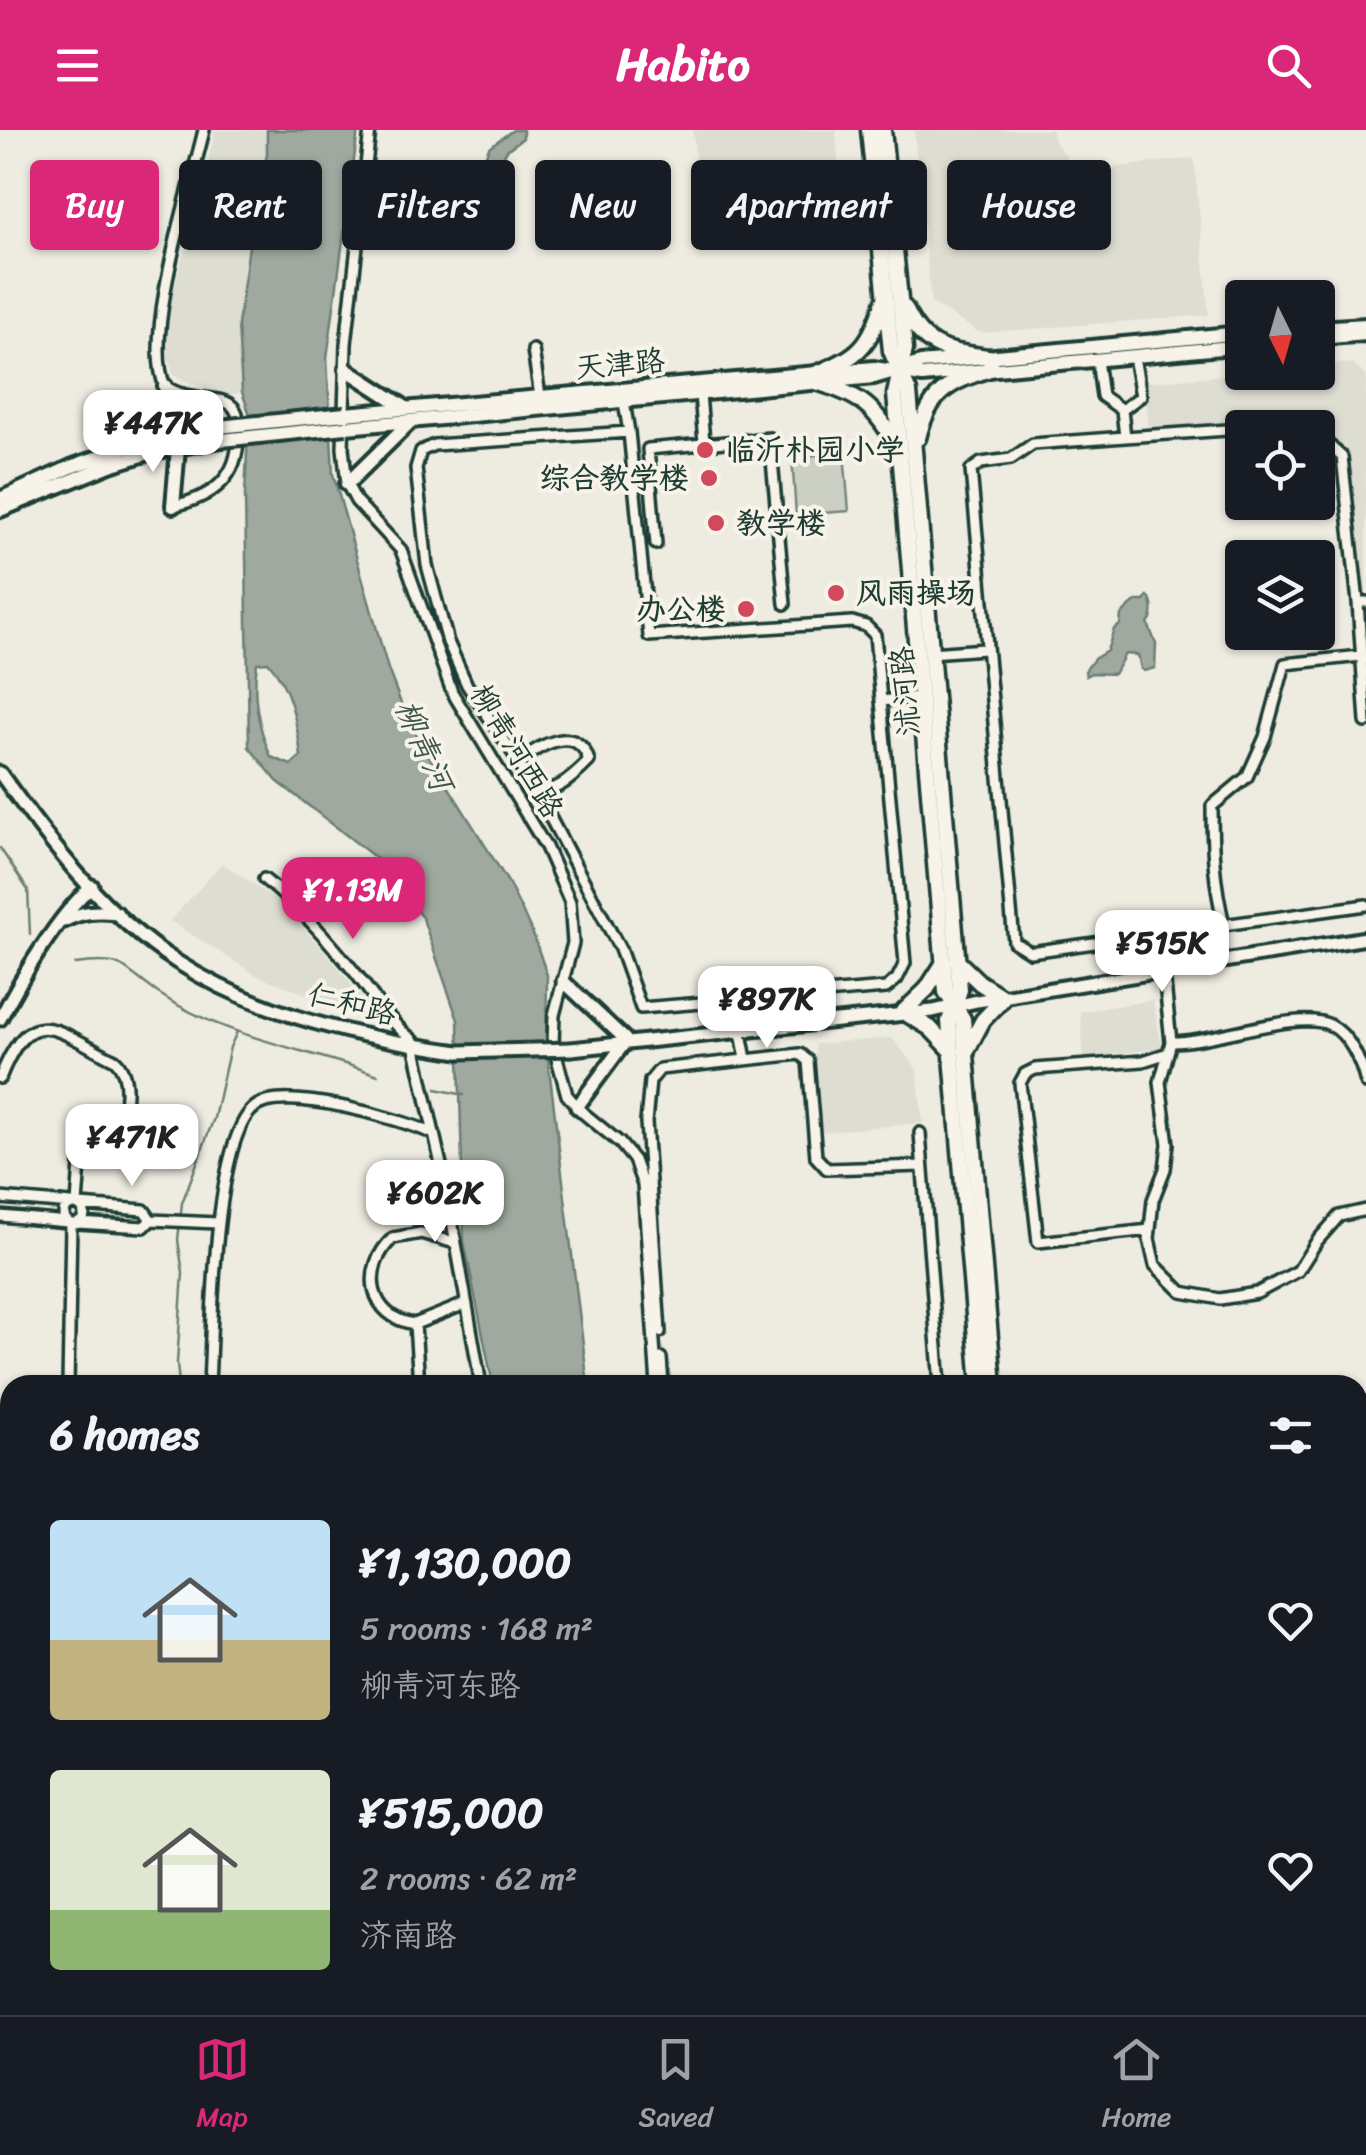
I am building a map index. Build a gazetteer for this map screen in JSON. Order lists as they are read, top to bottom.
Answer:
{
  "streets": {
    "main road": ["天津路", "沭河路"],
    "street": ["柳青河西路", "仁和路"]
  },
  "crossings": [
    ["天津路", "沭河路"]
  ],
  "water": ["柳青河"],
  "places": [
    "临沂朴园小学",
    "综合教学楼",
    "教学楼",
    "风雨操场",
    "办公楼"
  ],
  "north": "bottom",
  "page": {
    "header": "Habito",
    "chip": [
      "Buy",
      "Rent",
      "Filters",
      "New",
      "Apartment",
      "House"
    ],
    "price": [
      "¥447K",
      "¥1.13M",
      "¥515K",
      "¥897K",
      "¥471K",
      "¥602K"
    ],
    "heading": "6 homes",
    "list": [
      {
        "name": "¥1,130,000",
        "note": "5 rooms · 168 m² · 柳青河东路"
      },
      {
        "name": "¥515,000",
        "note": "2 rooms · 62 m² · 济南路"
      }
    ],
    "tabs": ["Map", "Saved", "Home"]
  }
}
